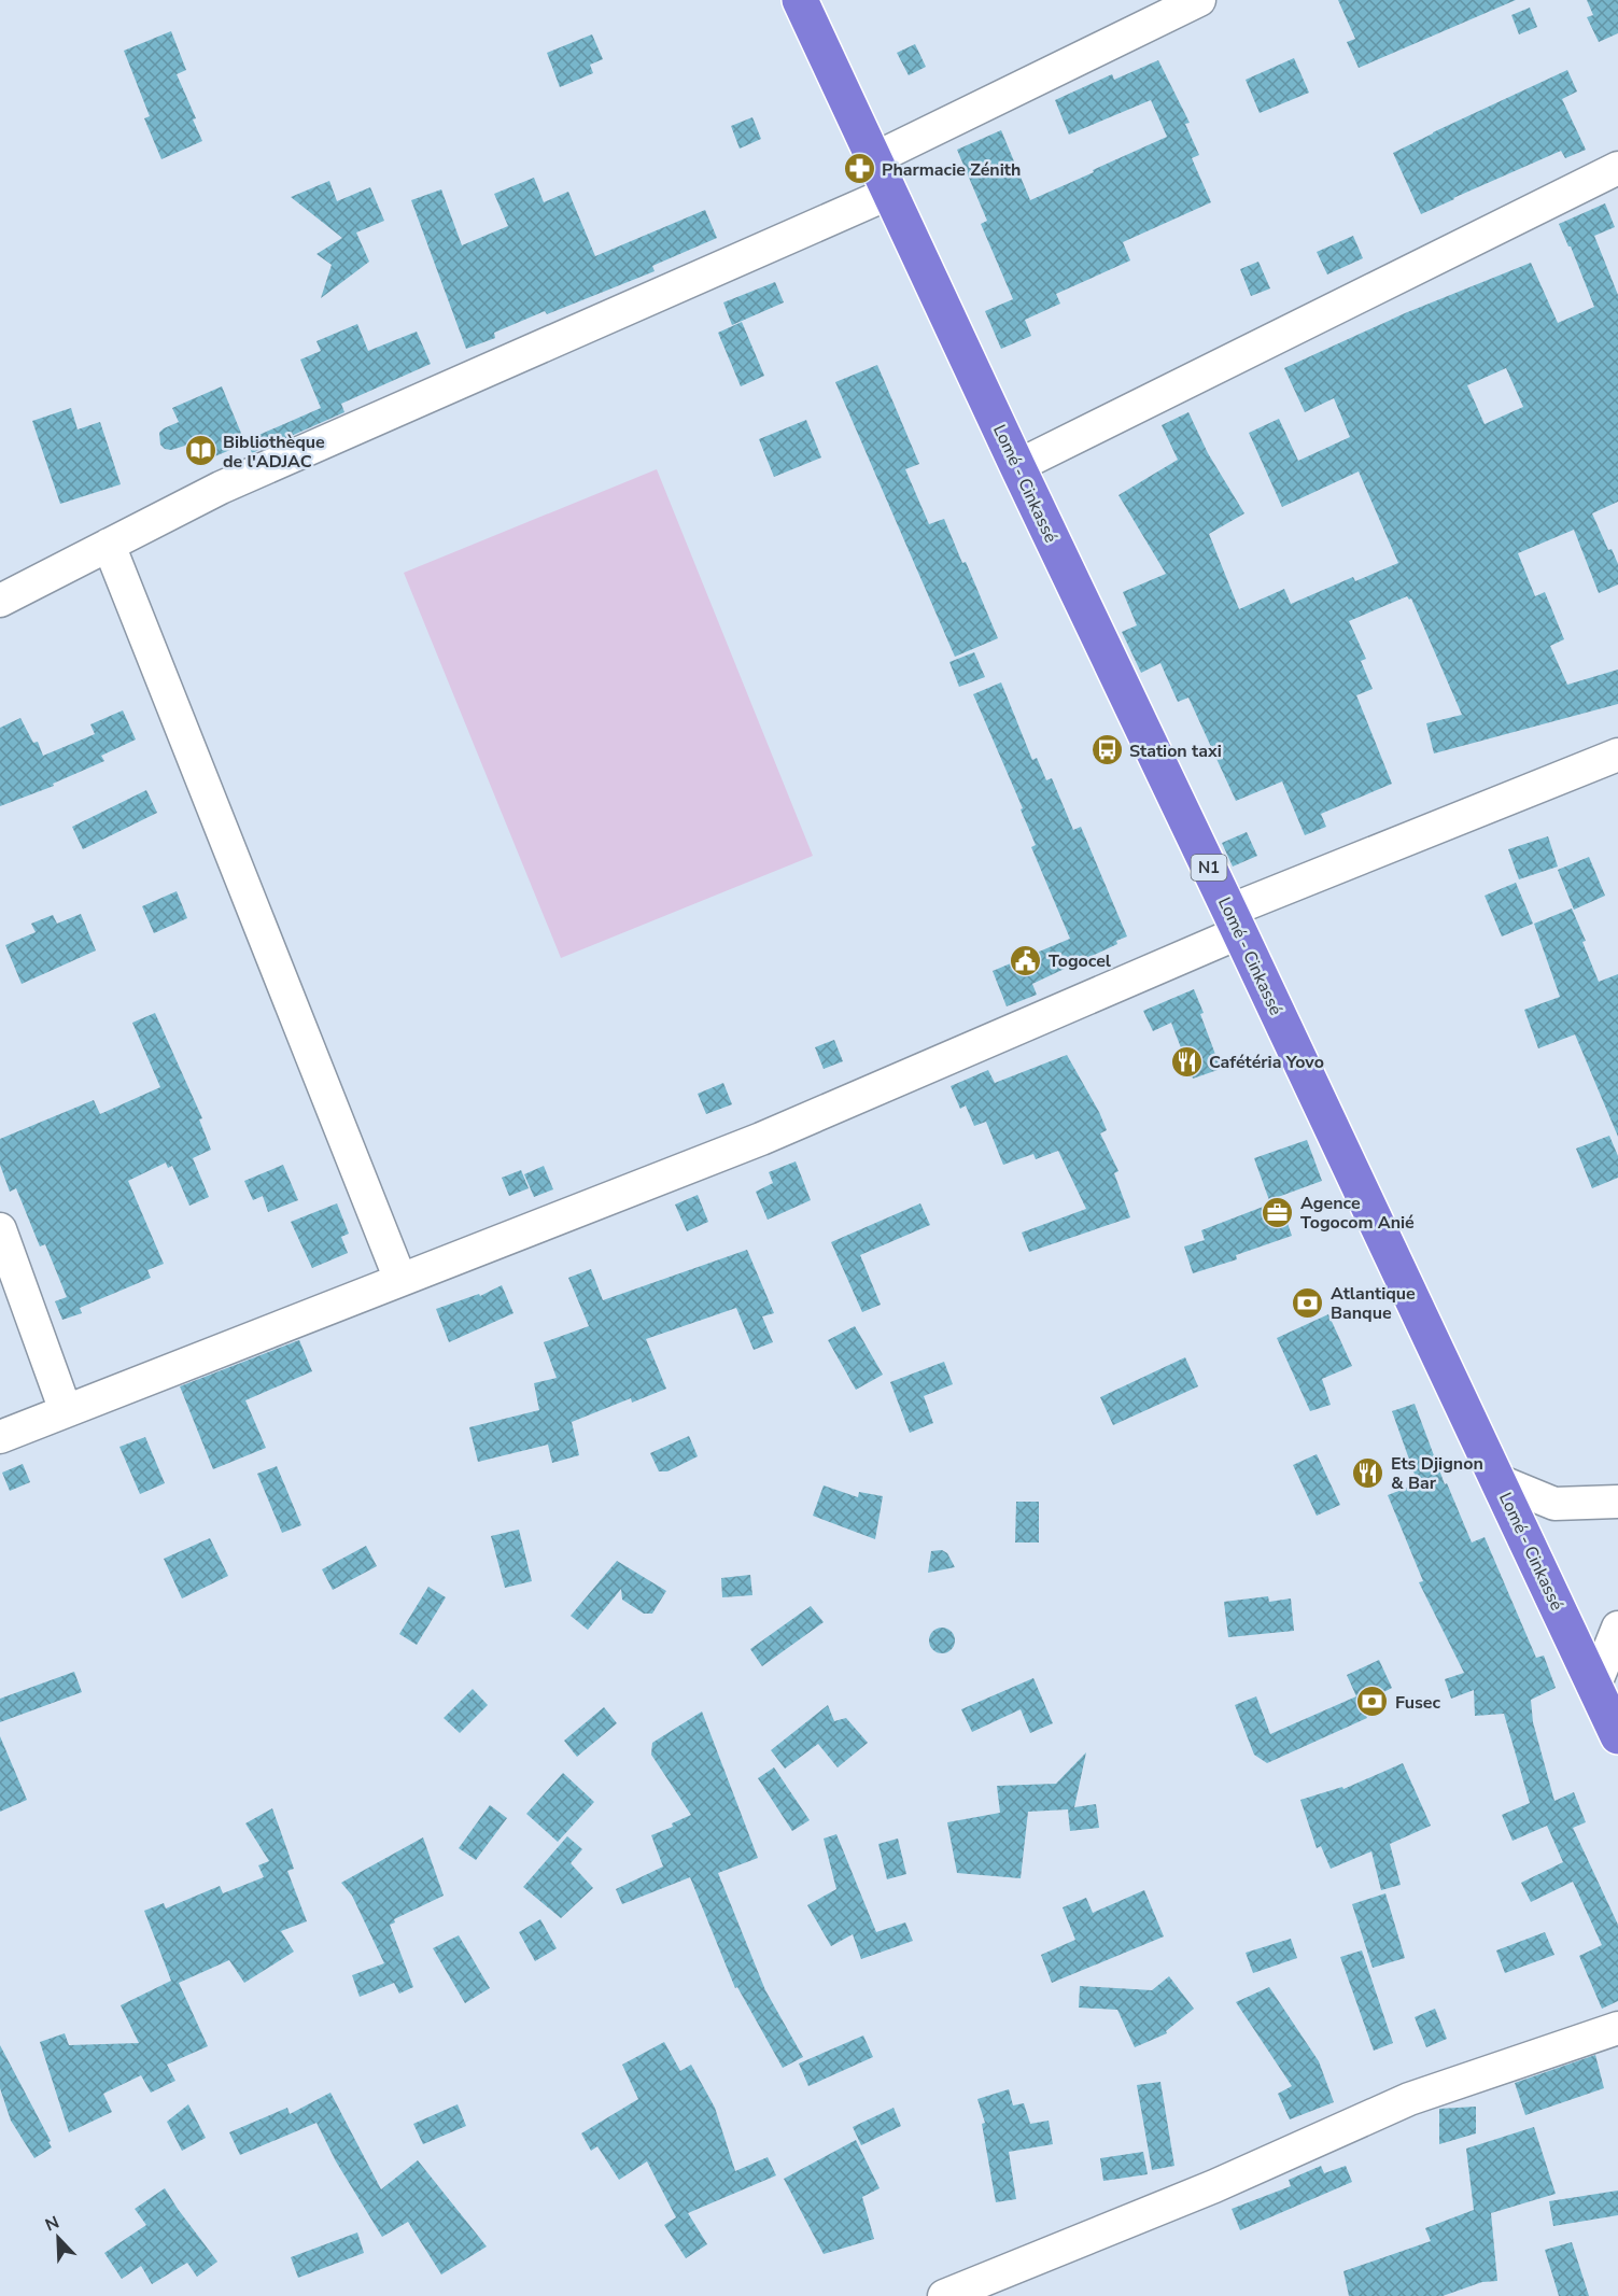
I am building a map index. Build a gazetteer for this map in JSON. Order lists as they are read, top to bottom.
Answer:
{
  "streets": {
    "highway": ["Lomé - Cinkassé", "N1"]
  },
  "places": {
    "pharmacy": ["Pharmacie Zénith"],
    "library": ["Bibliothèque de l'ADJAC"],
    "bus stop": ["Station taxi"],
    "public building": ["Togocel"],
    "restaurant": ["Cafétéria Yovo", "Ets Djignon & Bar"],
    "office": ["Agence Togocom Anié"],
    "bank": ["Atlantique Banque", "Fusec"]
  },
  "north": "top left"
}
